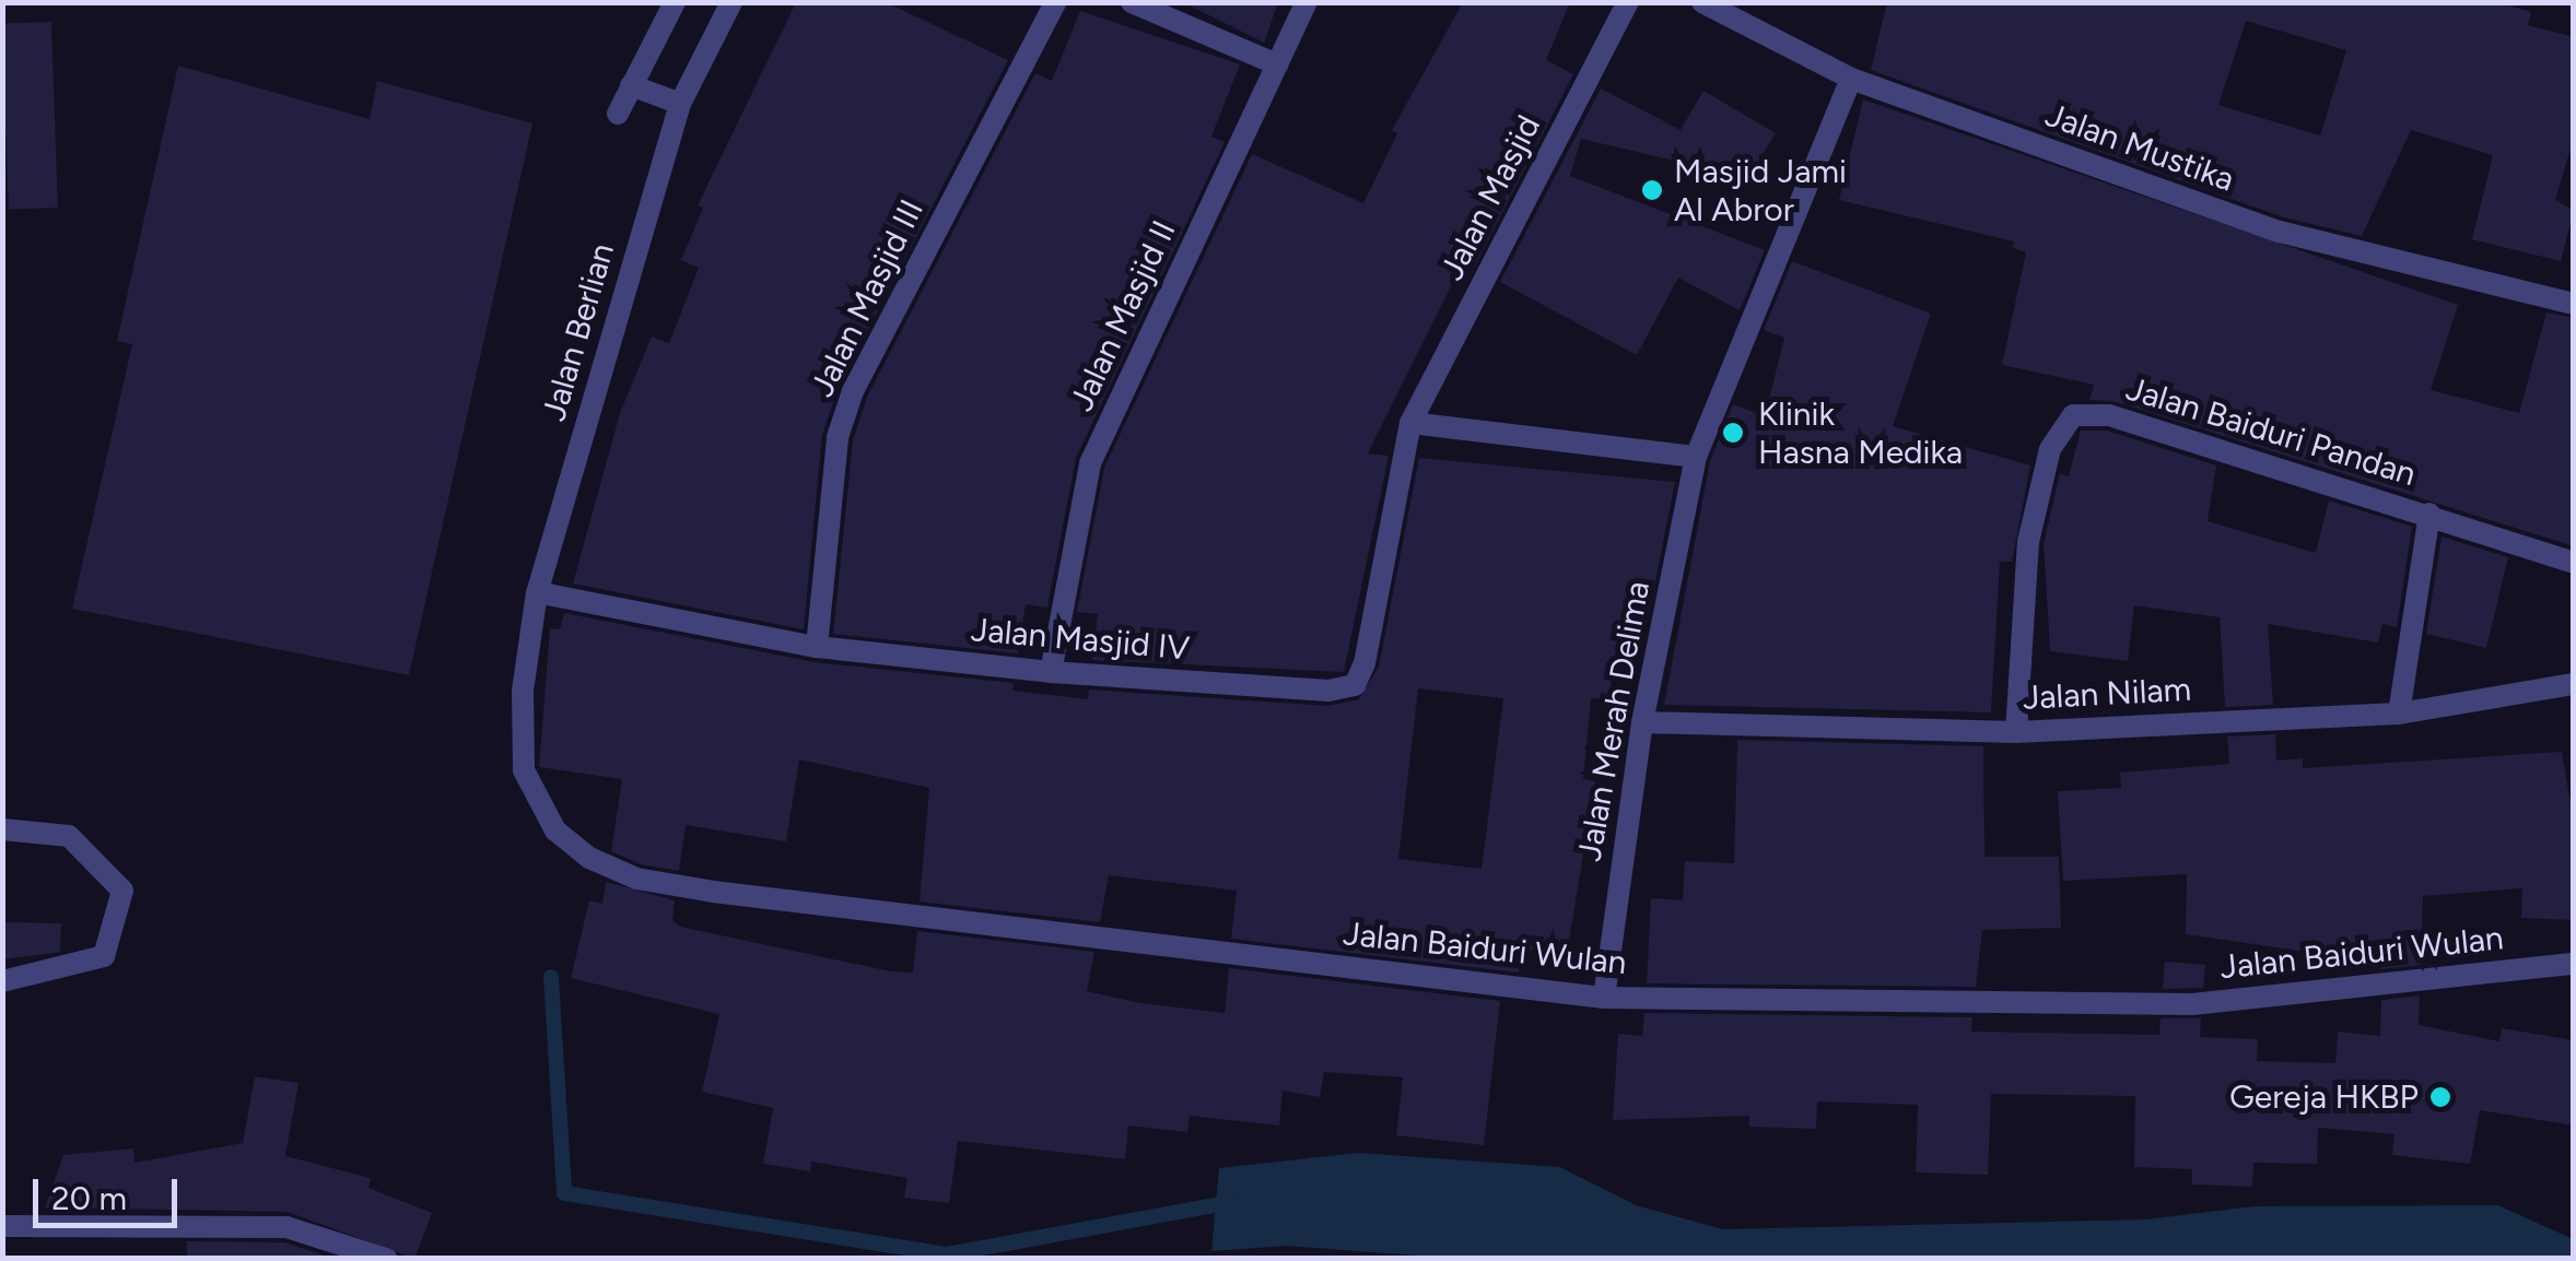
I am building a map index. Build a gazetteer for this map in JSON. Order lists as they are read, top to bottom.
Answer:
{
  "streets": {
    "street": [
      "Jalan Mustika",
      "Jalan Masjid",
      "Jalan Masjid III",
      "Jalan Masjid II",
      "Jalan Berlian",
      "Jalan Baiduri Pandan",
      "Jalan Masjid IV",
      "Jalan Nilam",
      "Jalan Merah Delima",
      "Jalan Baiduri Wulan"
    ]
  },
  "crossings": [
    ["Jalan Mustika", "Jalan Merah Delima"],
    ["Jalan Masjid", "Jalan Masjid IV"],
    ["Jalan Masjid III", "Jalan Masjid IV"],
    ["Jalan Masjid II", "Jalan Masjid IV"],
    ["Jalan Berlian", "Jalan Masjid IV"],
    ["Jalan Berlian", "Jalan Baiduri Wulan"],
    ["Jalan Baiduri Pandan", "Jalan Nilam"],
    ["Jalan Nilam", "Jalan Merah Delima"],
    ["Jalan Merah Delima", "Jalan Baiduri Wulan"]
  ],
  "places": ["Masjid Jami Al Abror", "Klinik Hasna Medika", "Gereja HKBP"],
  "scale_bar": "20 m"
}
